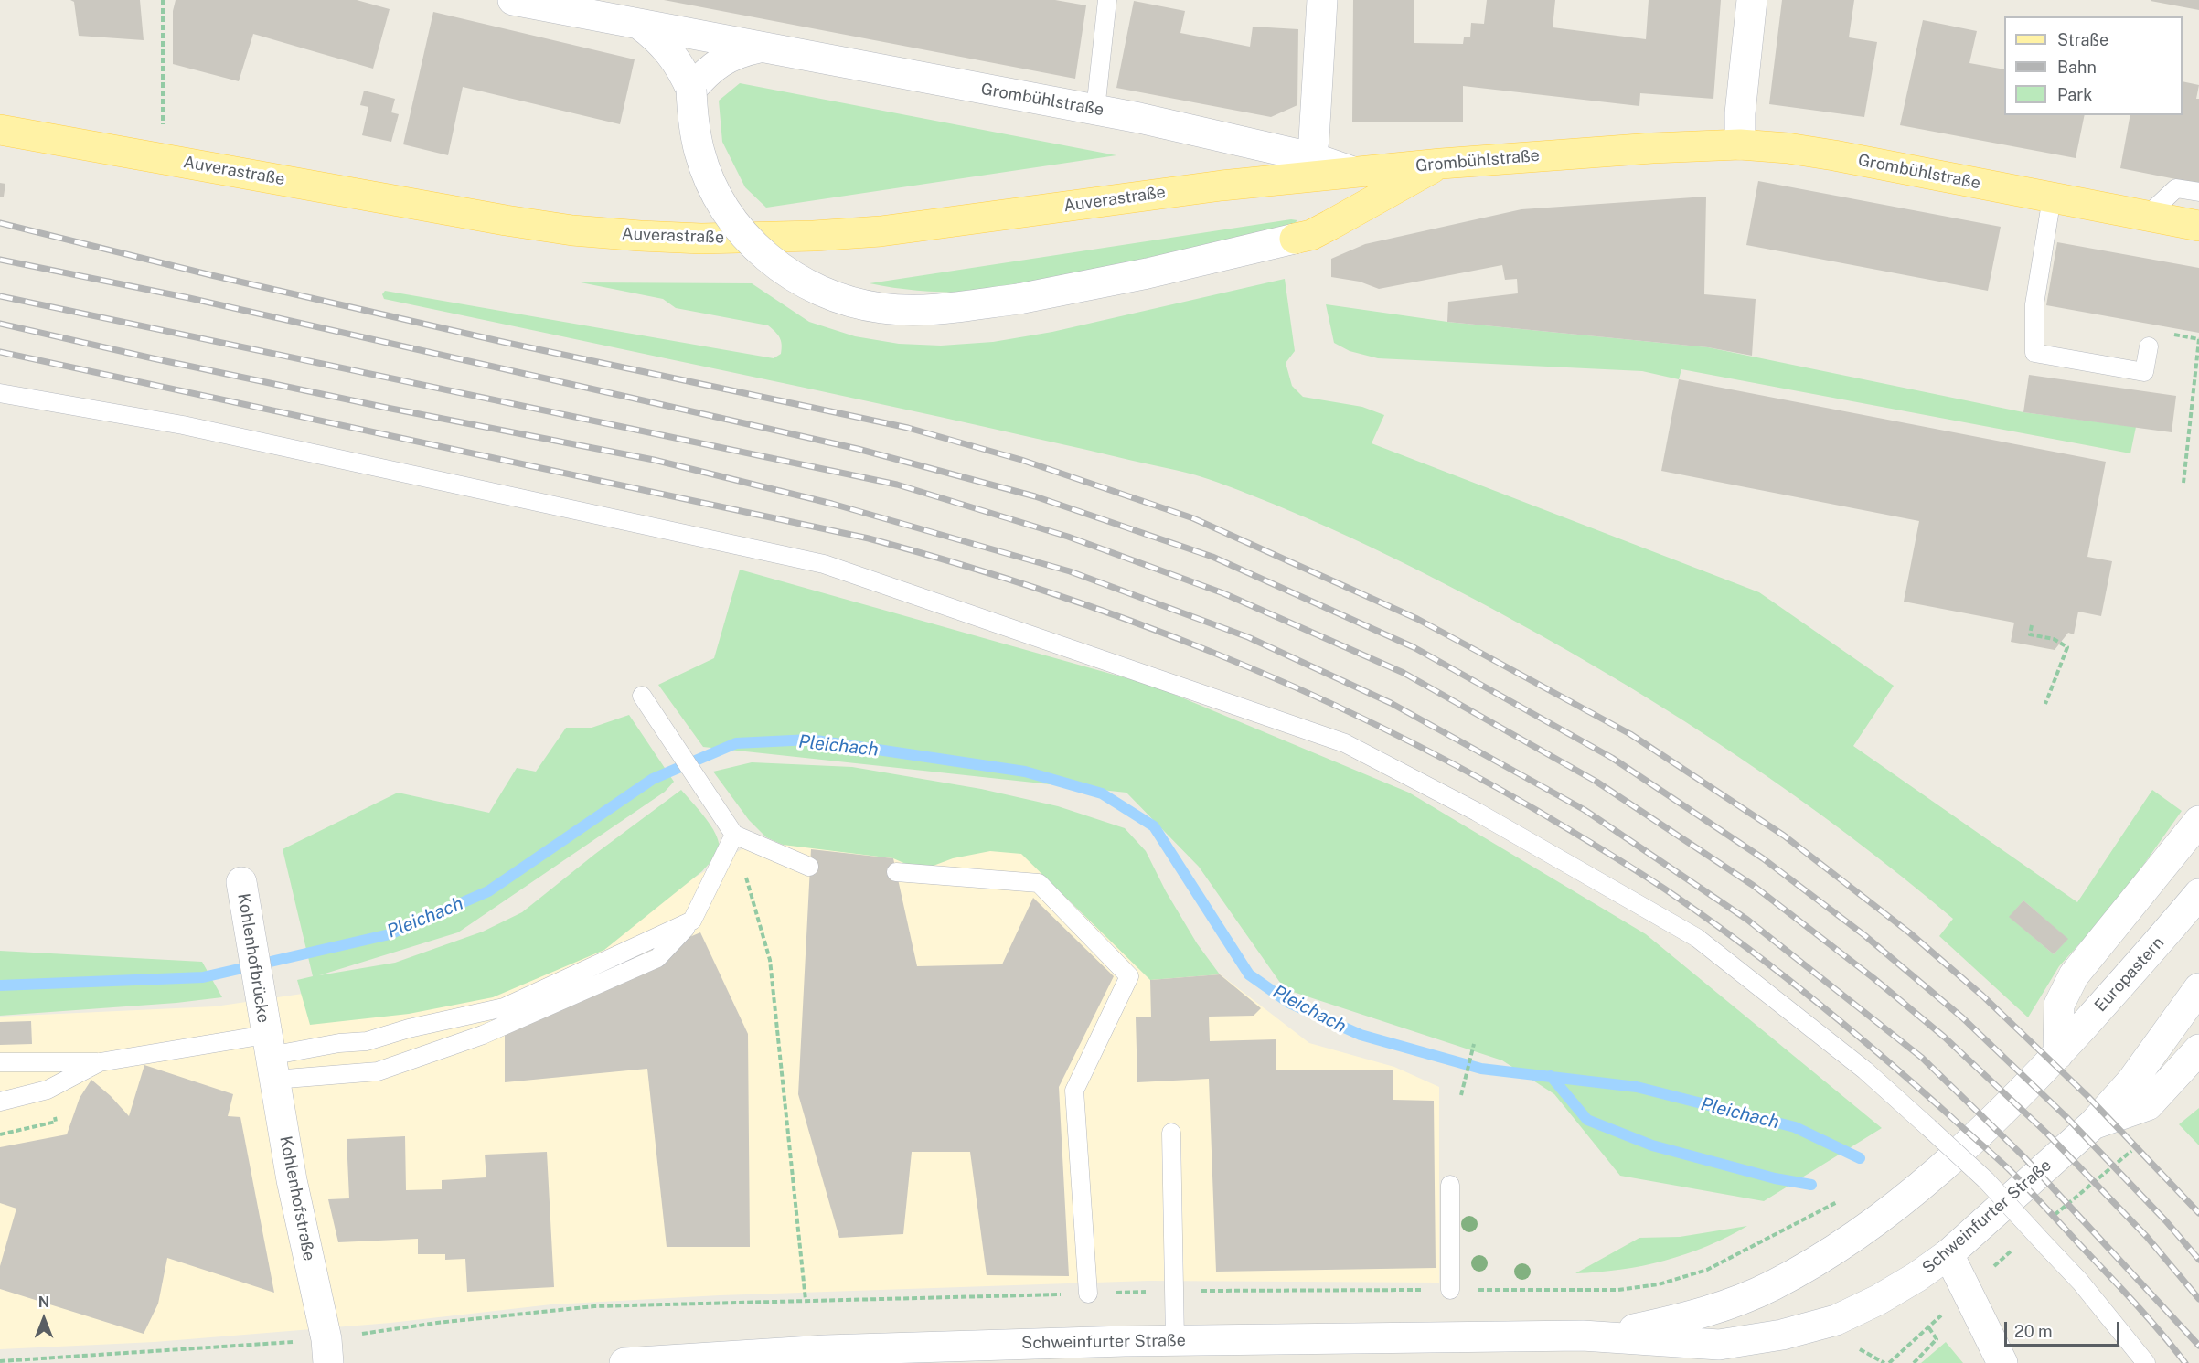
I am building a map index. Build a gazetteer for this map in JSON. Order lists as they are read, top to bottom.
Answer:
{
  "streets": {
    "main road": ["Grombühlstraße", "Auverastraße"],
    "street": [
      "Kohlenhofbrücke",
      "Europastern",
      "Kohlenhofstraße",
      "Schweinfurter Straße"
    ]
  },
  "crossings": [
    ["Grombühlstraße", "Auverastraße"],
    ["Kohlenhofbrücke", "Kohlenhofstraße"],
    ["Europastern", "Schweinfurter Straße"]
  ],
  "water": ["Pleichach"],
  "legend": ["Straße", "Bahn", "Park"],
  "scale_bar": "20 m",
  "north": "top"
}
